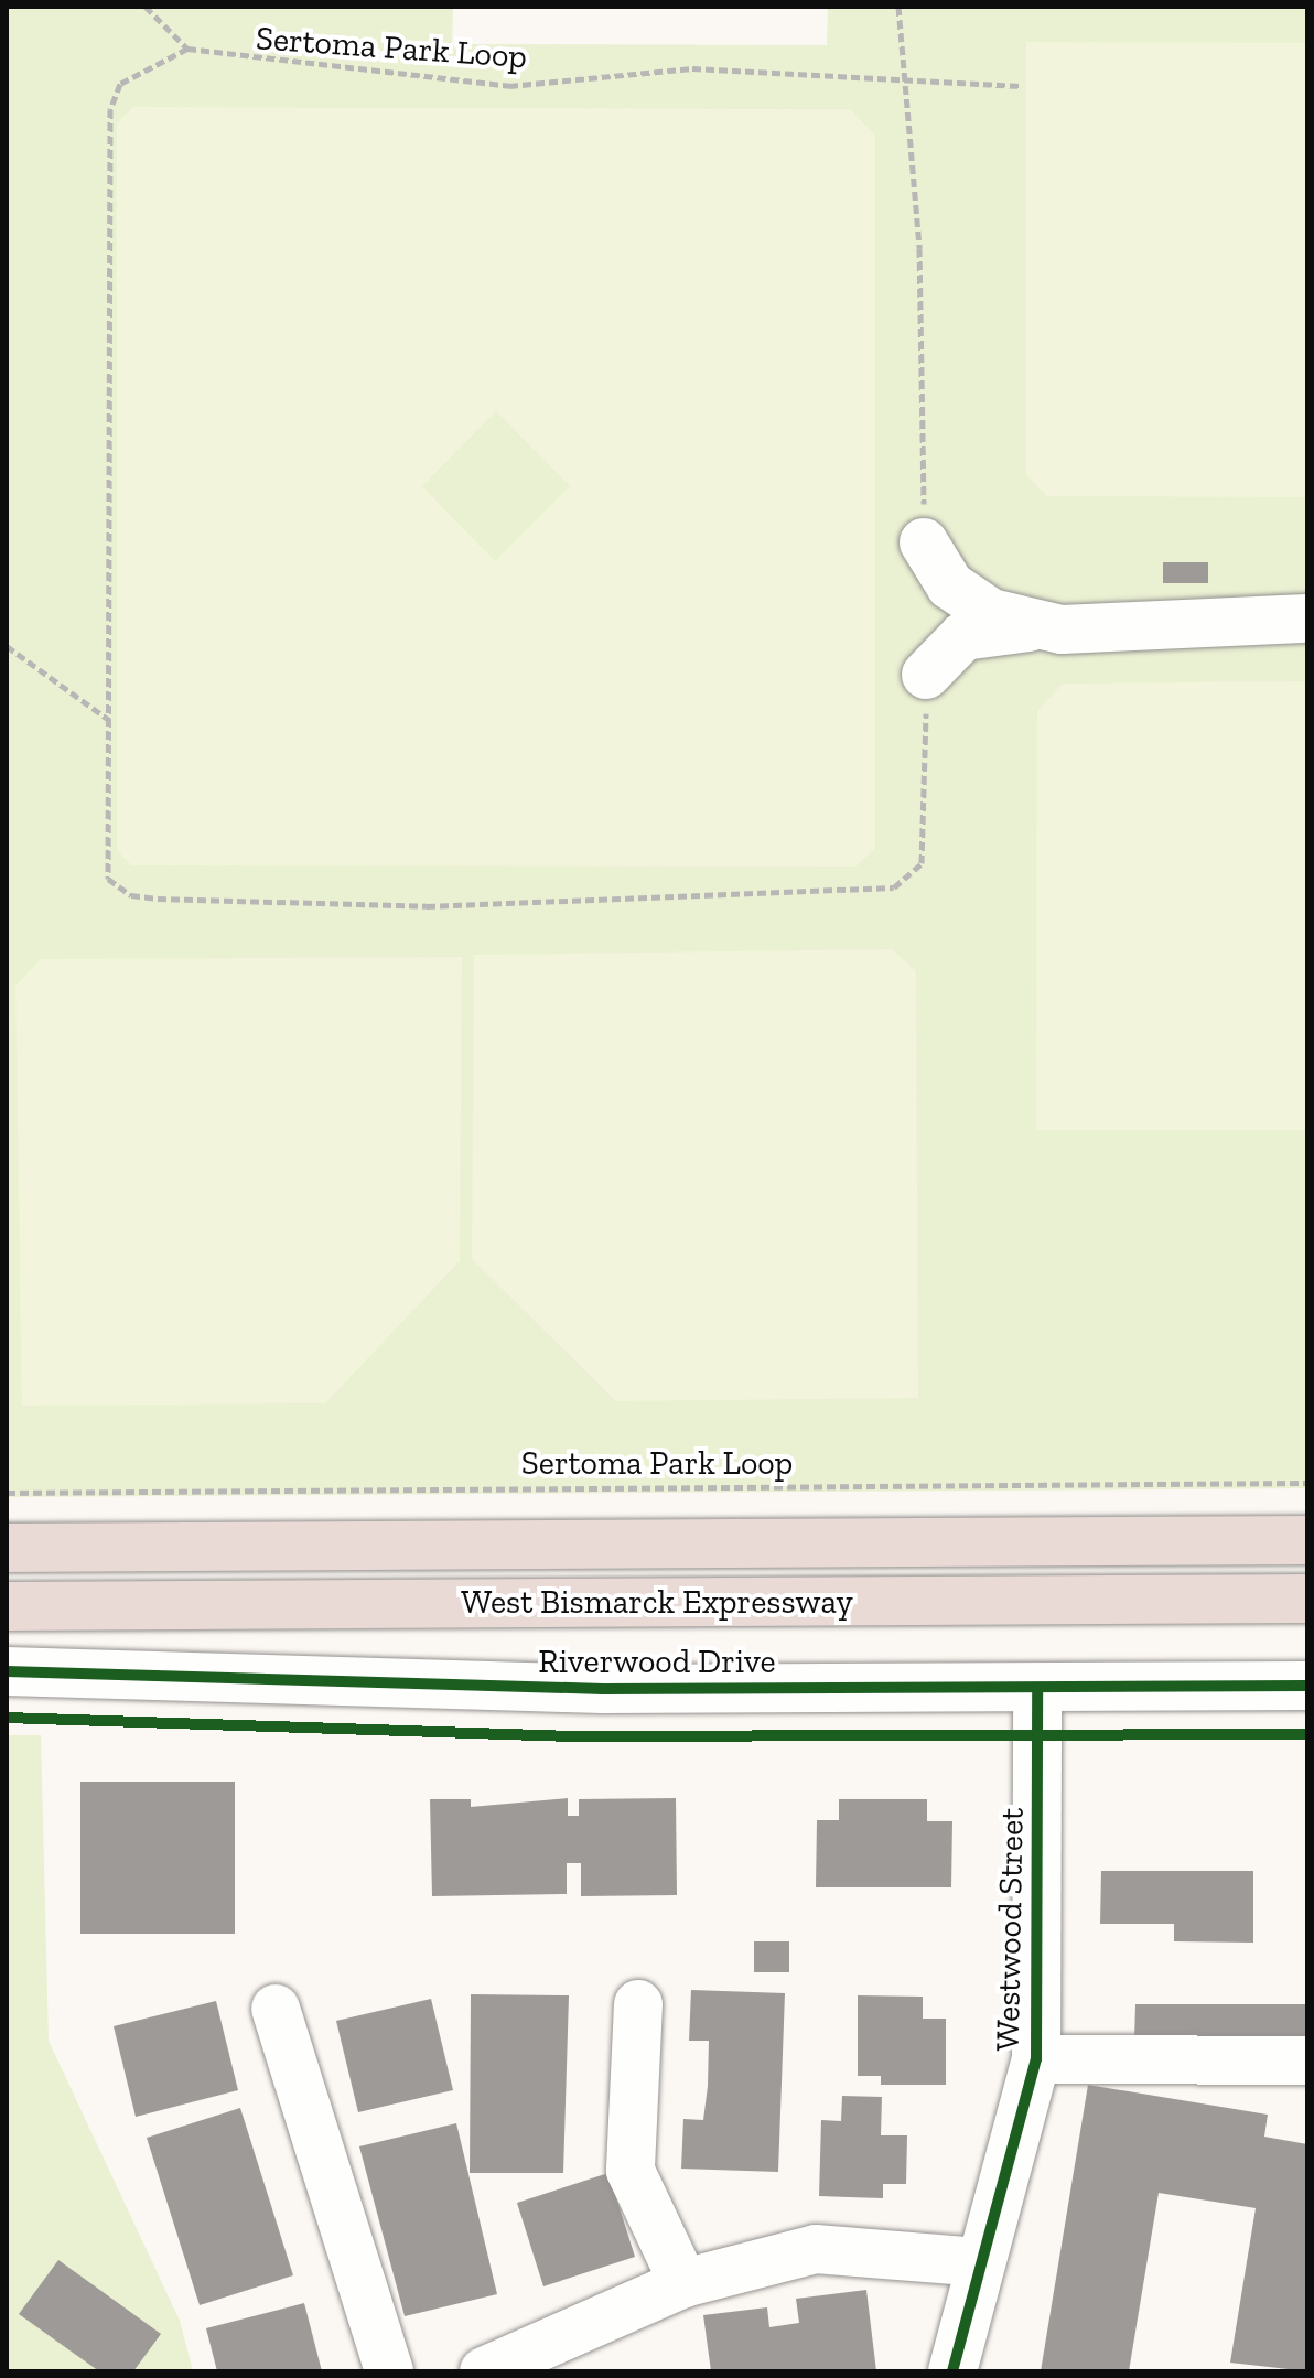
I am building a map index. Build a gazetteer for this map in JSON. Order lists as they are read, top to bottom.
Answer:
{
  "streets": {
    "highway": ["West Bismarck Expressway"],
    "street": ["Riverwood Drive", "Westwood Street"],
    "path": ["Sertoma Park Loop"]
  },
  "crossings": [
    ["Riverwood Drive", "Westwood Street"]
  ]
}
